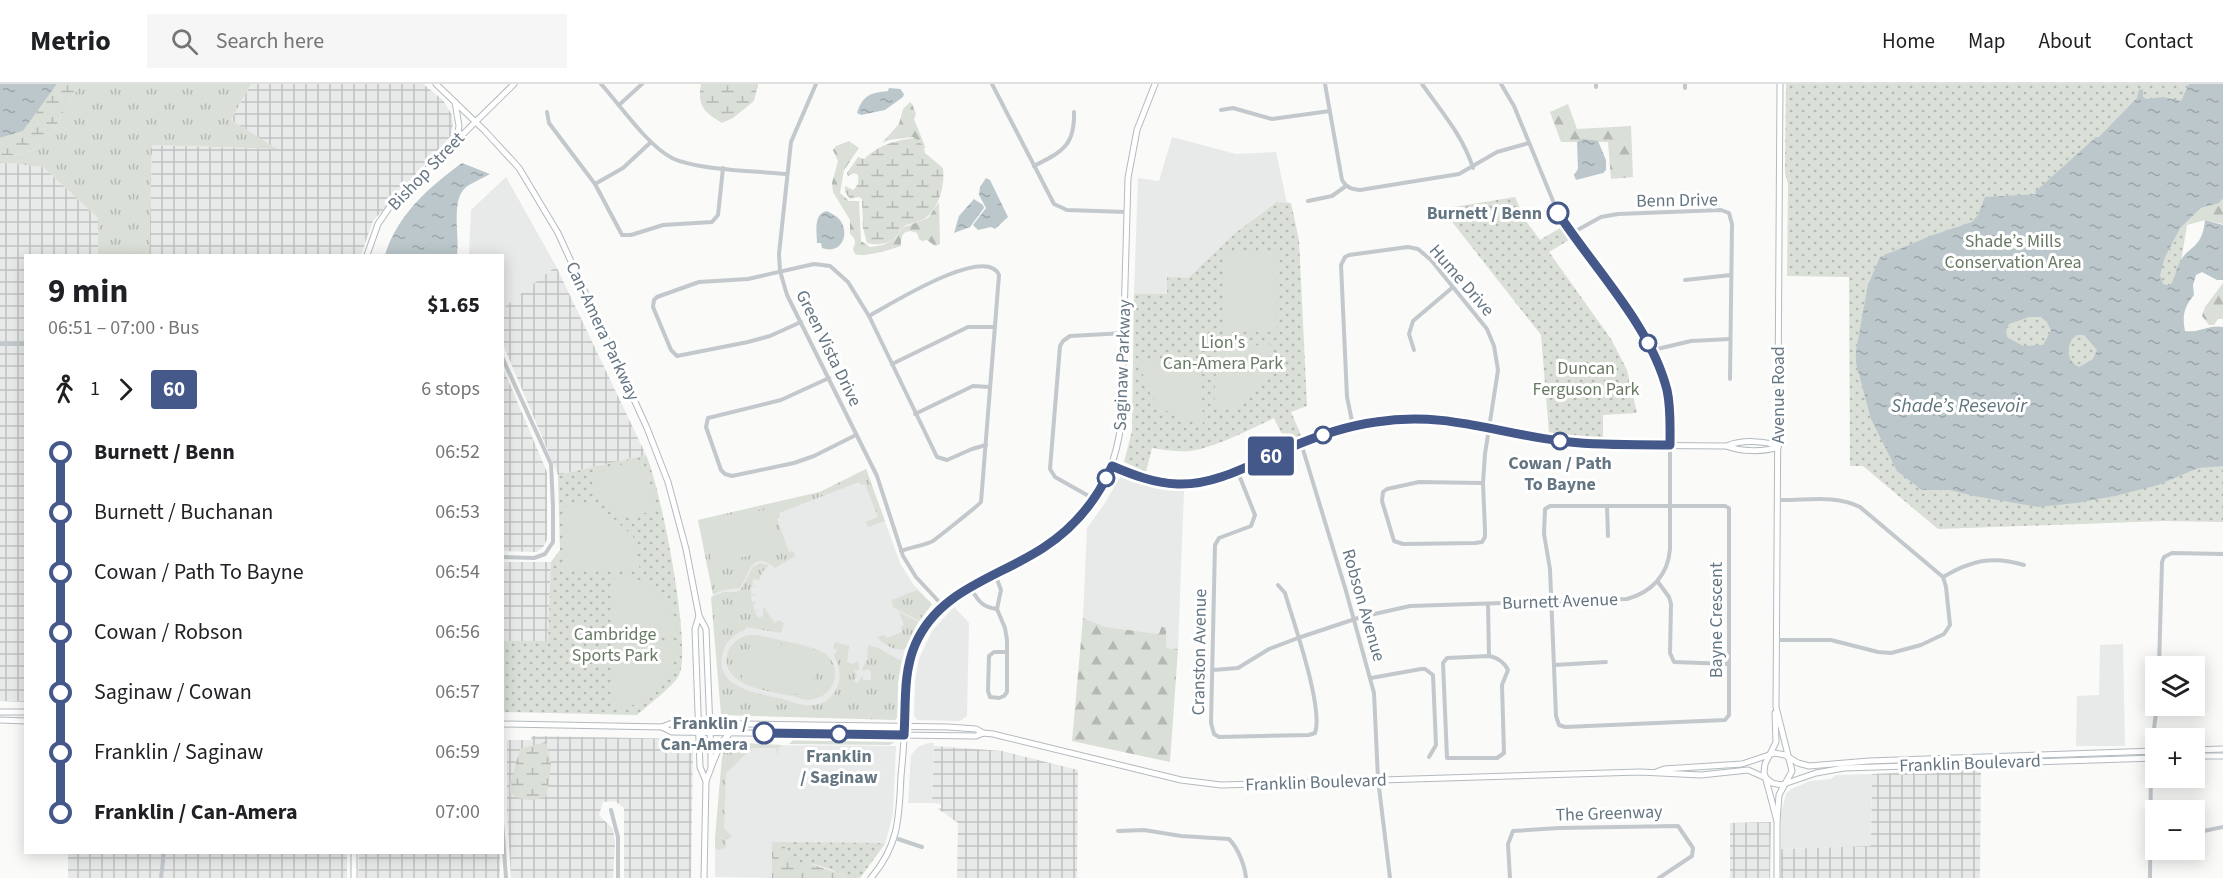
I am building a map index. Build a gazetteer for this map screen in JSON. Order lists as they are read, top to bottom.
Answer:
{
  "streets": {
    "main road": [
      "Bishop Street",
      "Can-Amera Parkway",
      "Saginaw Parkway",
      "Avenue Road",
      "Franklin Boulevard"
    ],
    "street": [
      "Benn Drive",
      "Hume Drive",
      "Green Vista Drive",
      "Burnett Avenue",
      "Robson Avenue",
      "Bayne Crescent",
      "Cranston Avenue",
      "The Greenway"
    ]
  },
  "crossings": [
    ["Bishop Street", "Can-Amera Parkway"],
    ["Can-Amera Parkway", "Franklin Boulevard"],
    ["Green Vista Drive", "Saginaw Parkway"],
    ["Saginaw Parkway", "Franklin Boulevard"],
    ["Avenue Road", "Franklin Boulevard"],
    ["Burnett Avenue", "Robson Avenue"],
    ["Burnett Avenue", "Bayne Crescent"],
    ["Burnett Avenue", "Cranston Avenue"],
    ["Robson Avenue", "Franklin Boulevard"]
  ],
  "water": ["Shade’s Resevoir"],
  "parks": [
    "Shade’s Mills Conservation Area",
    "Lion's Can-Amera Park",
    "Duncan Ferguson Park",
    "Cambridge Sports Park"
  ],
  "places": [
    "Burnett / Benn",
    "Cowan / Path To Bayne",
    "Franklin / Can-Amera",
    "Franklin / Saginaw"
  ],
  "lines": ["bus line 60"],
  "page": {
    "header": "Metrio",
    "search": "Search here",
    "nav": [
      "Home",
      "Map",
      "About",
      "Contact"
    ],
    "on_map": "60",
    "heading": ["9 min", "06:51 – 07:00 · Bus", "$1.65"],
    "legs": ["1", "60", "6 stops"],
    "list": [
      {
        "name": "Burnett / Benn",
        "value": "06:52"
      },
      {
        "name": "Burnett / Buchanan",
        "value": "06:53"
      },
      {
        "name": "Cowan / Path To Bayne",
        "value": "06:54"
      },
      {
        "name": "Cowan / Robson",
        "value": "06:56"
      },
      {
        "name": "Saginaw / Cowan",
        "value": "06:57"
      },
      {
        "name": "Franklin / Saginaw",
        "value": "06:59"
      },
      {
        "name": "Franklin / Can-Amera",
        "value": "07:00"
      }
    ],
    "map_buttons": ["+", "−"]
  }
}
